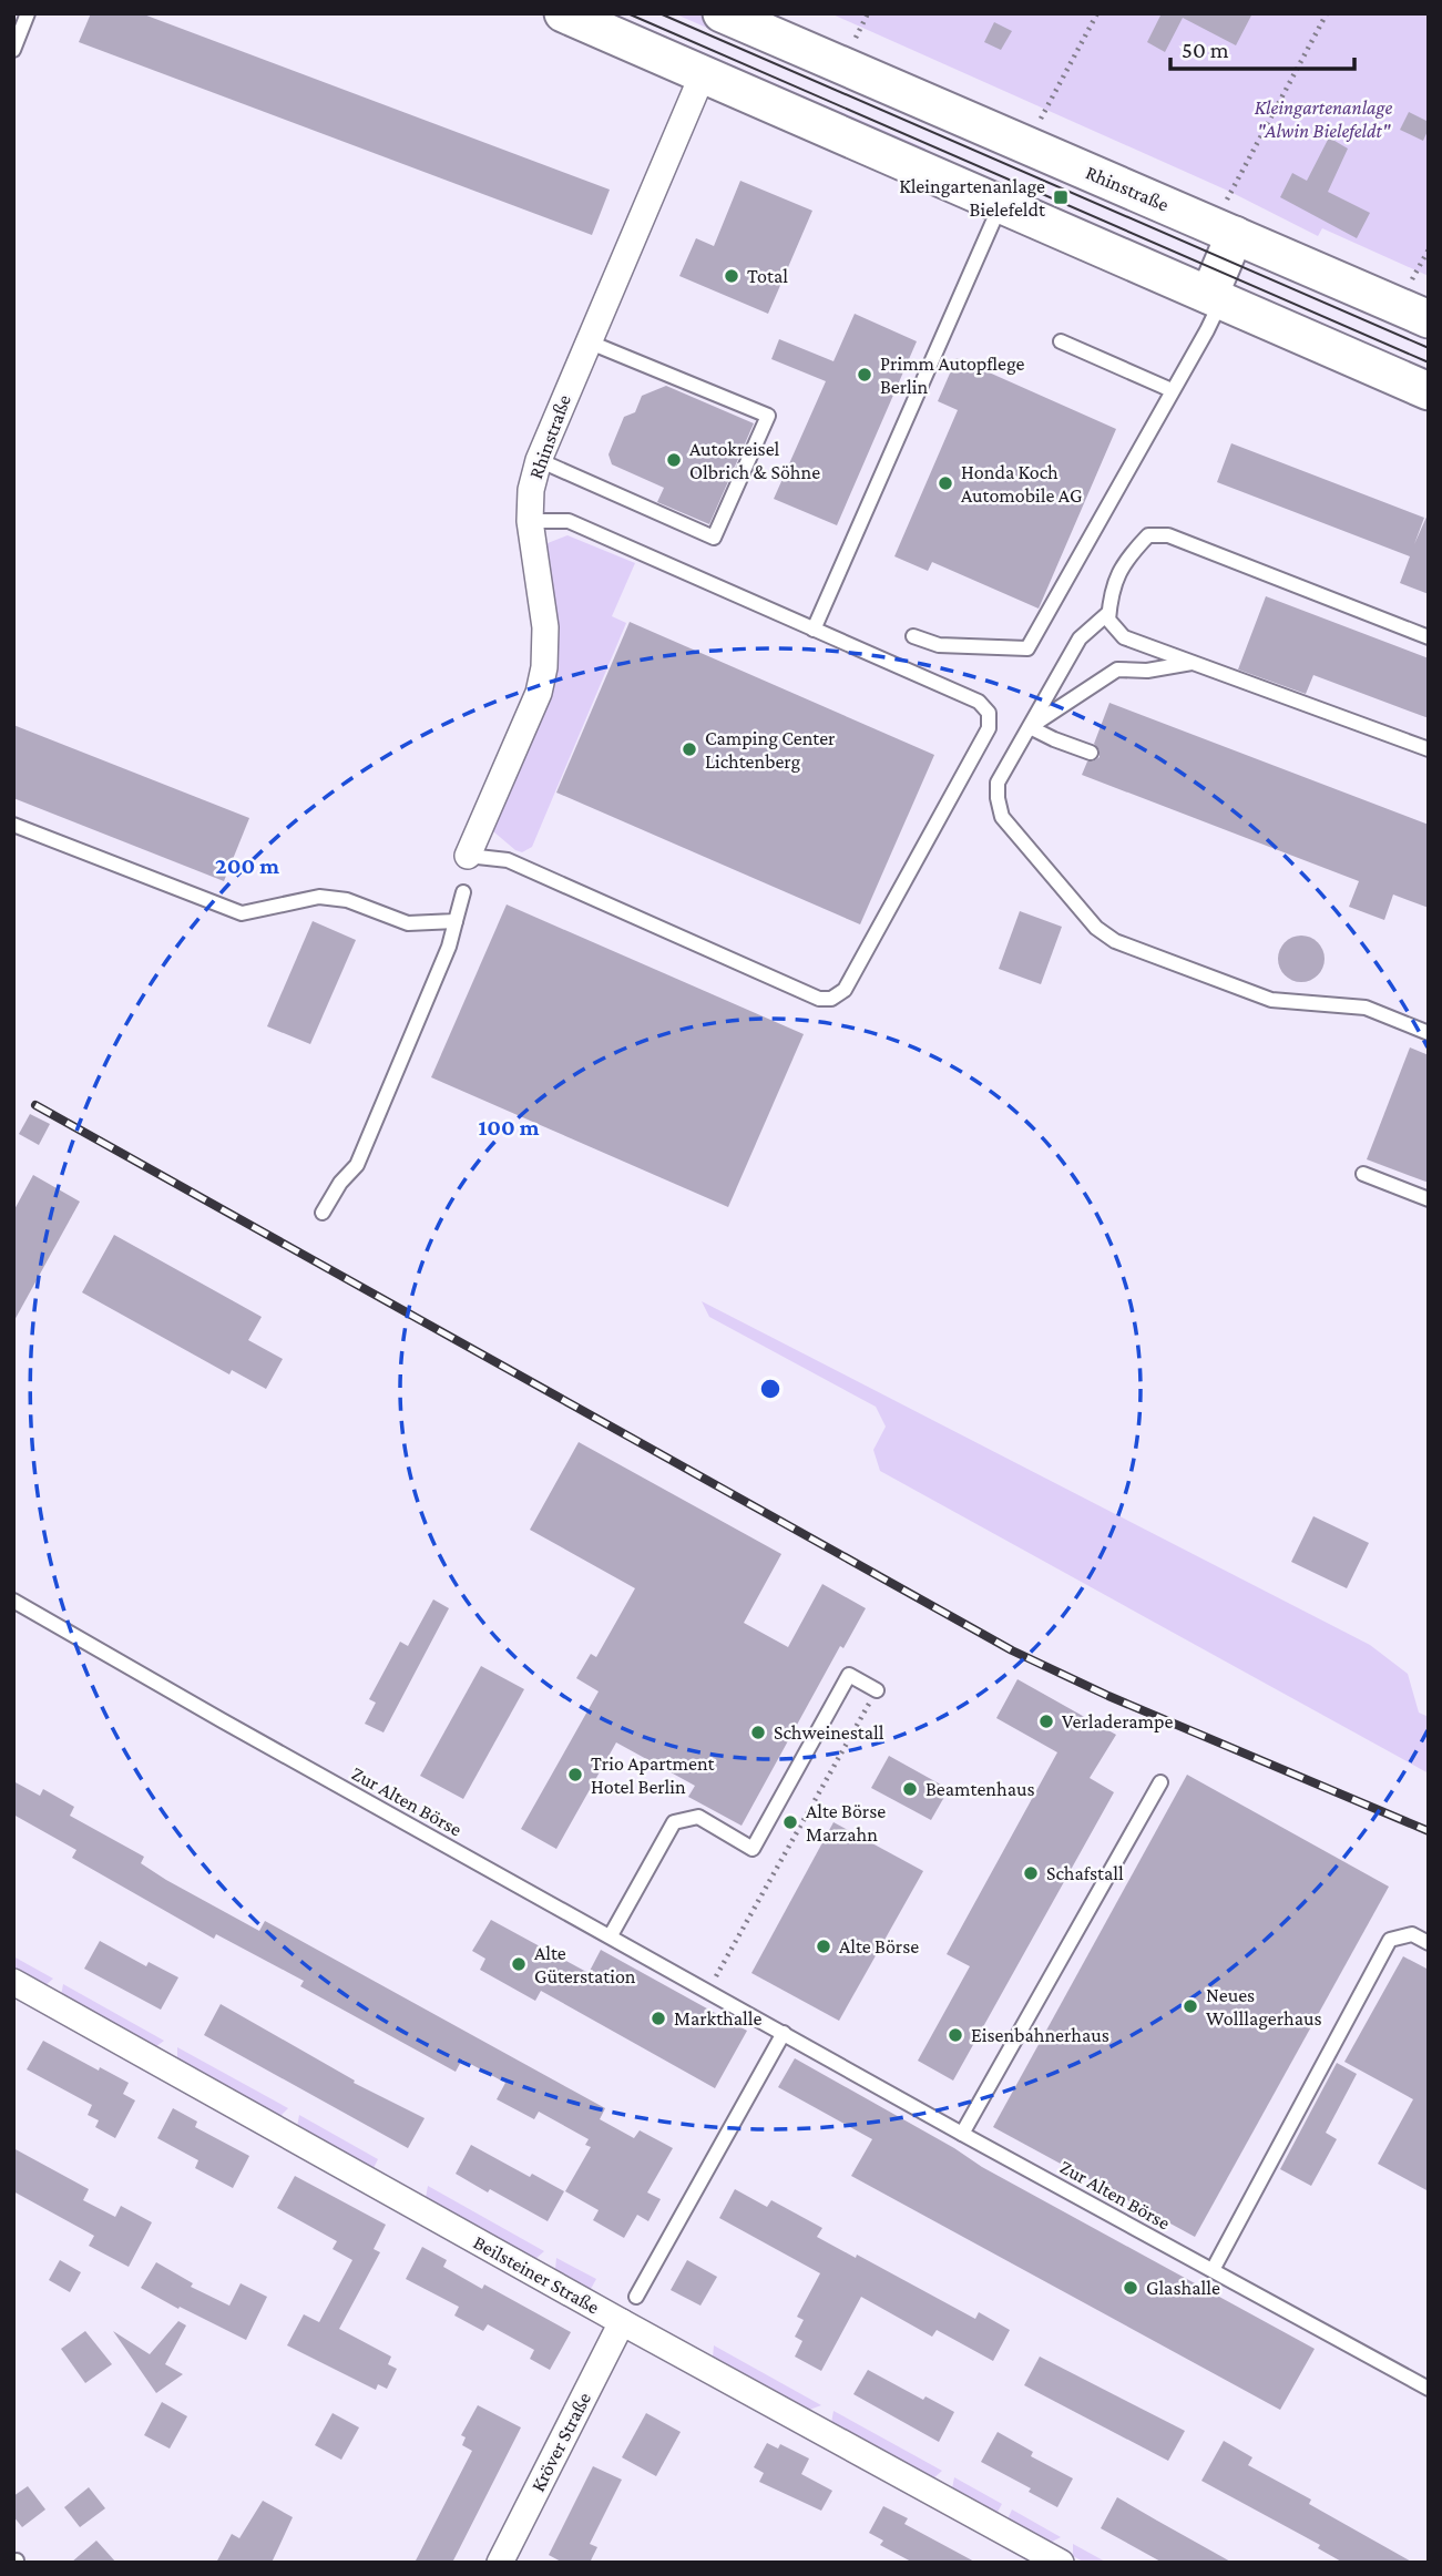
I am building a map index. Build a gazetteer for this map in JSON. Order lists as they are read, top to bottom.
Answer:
{
  "streets": {
    "main road": ["Rhinstraße"],
    "street": ["Beilsteiner Straße", "Kröver Straße"],
    "lane": ["Zur Alten Börse"]
  },
  "crossings": [
    ["Beilsteiner Straße", "Kröver Straße"]
  ],
  "parks": ["Kleingartenanlage \"Alwin Bielefeldt\""],
  "places": {
    "transit": ["Kleingartenanlage Bielefeldt"],
    "other": [
      "Total",
      "Primm Autopflege Berlin",
      "Autokreisel Olbrich & Söhne",
      "Honda Koch Automobile AG",
      "Camping Center Lichtenberg",
      "Verladerampe",
      "Schweinestall",
      "Trio Apartment Hotel Berlin",
      "Beamtenhaus",
      "Alte Börse Marzahn",
      "Schafstall",
      "Alte Börse",
      "Alte Güterstation",
      "Neues Wolllagerhaus",
      "Markthalle",
      "Eisenbahnerhaus",
      "Glashalle"
    ]
  },
  "scale_bar": "50 m",
  "rings": ["200 m", "100 m"]
}
